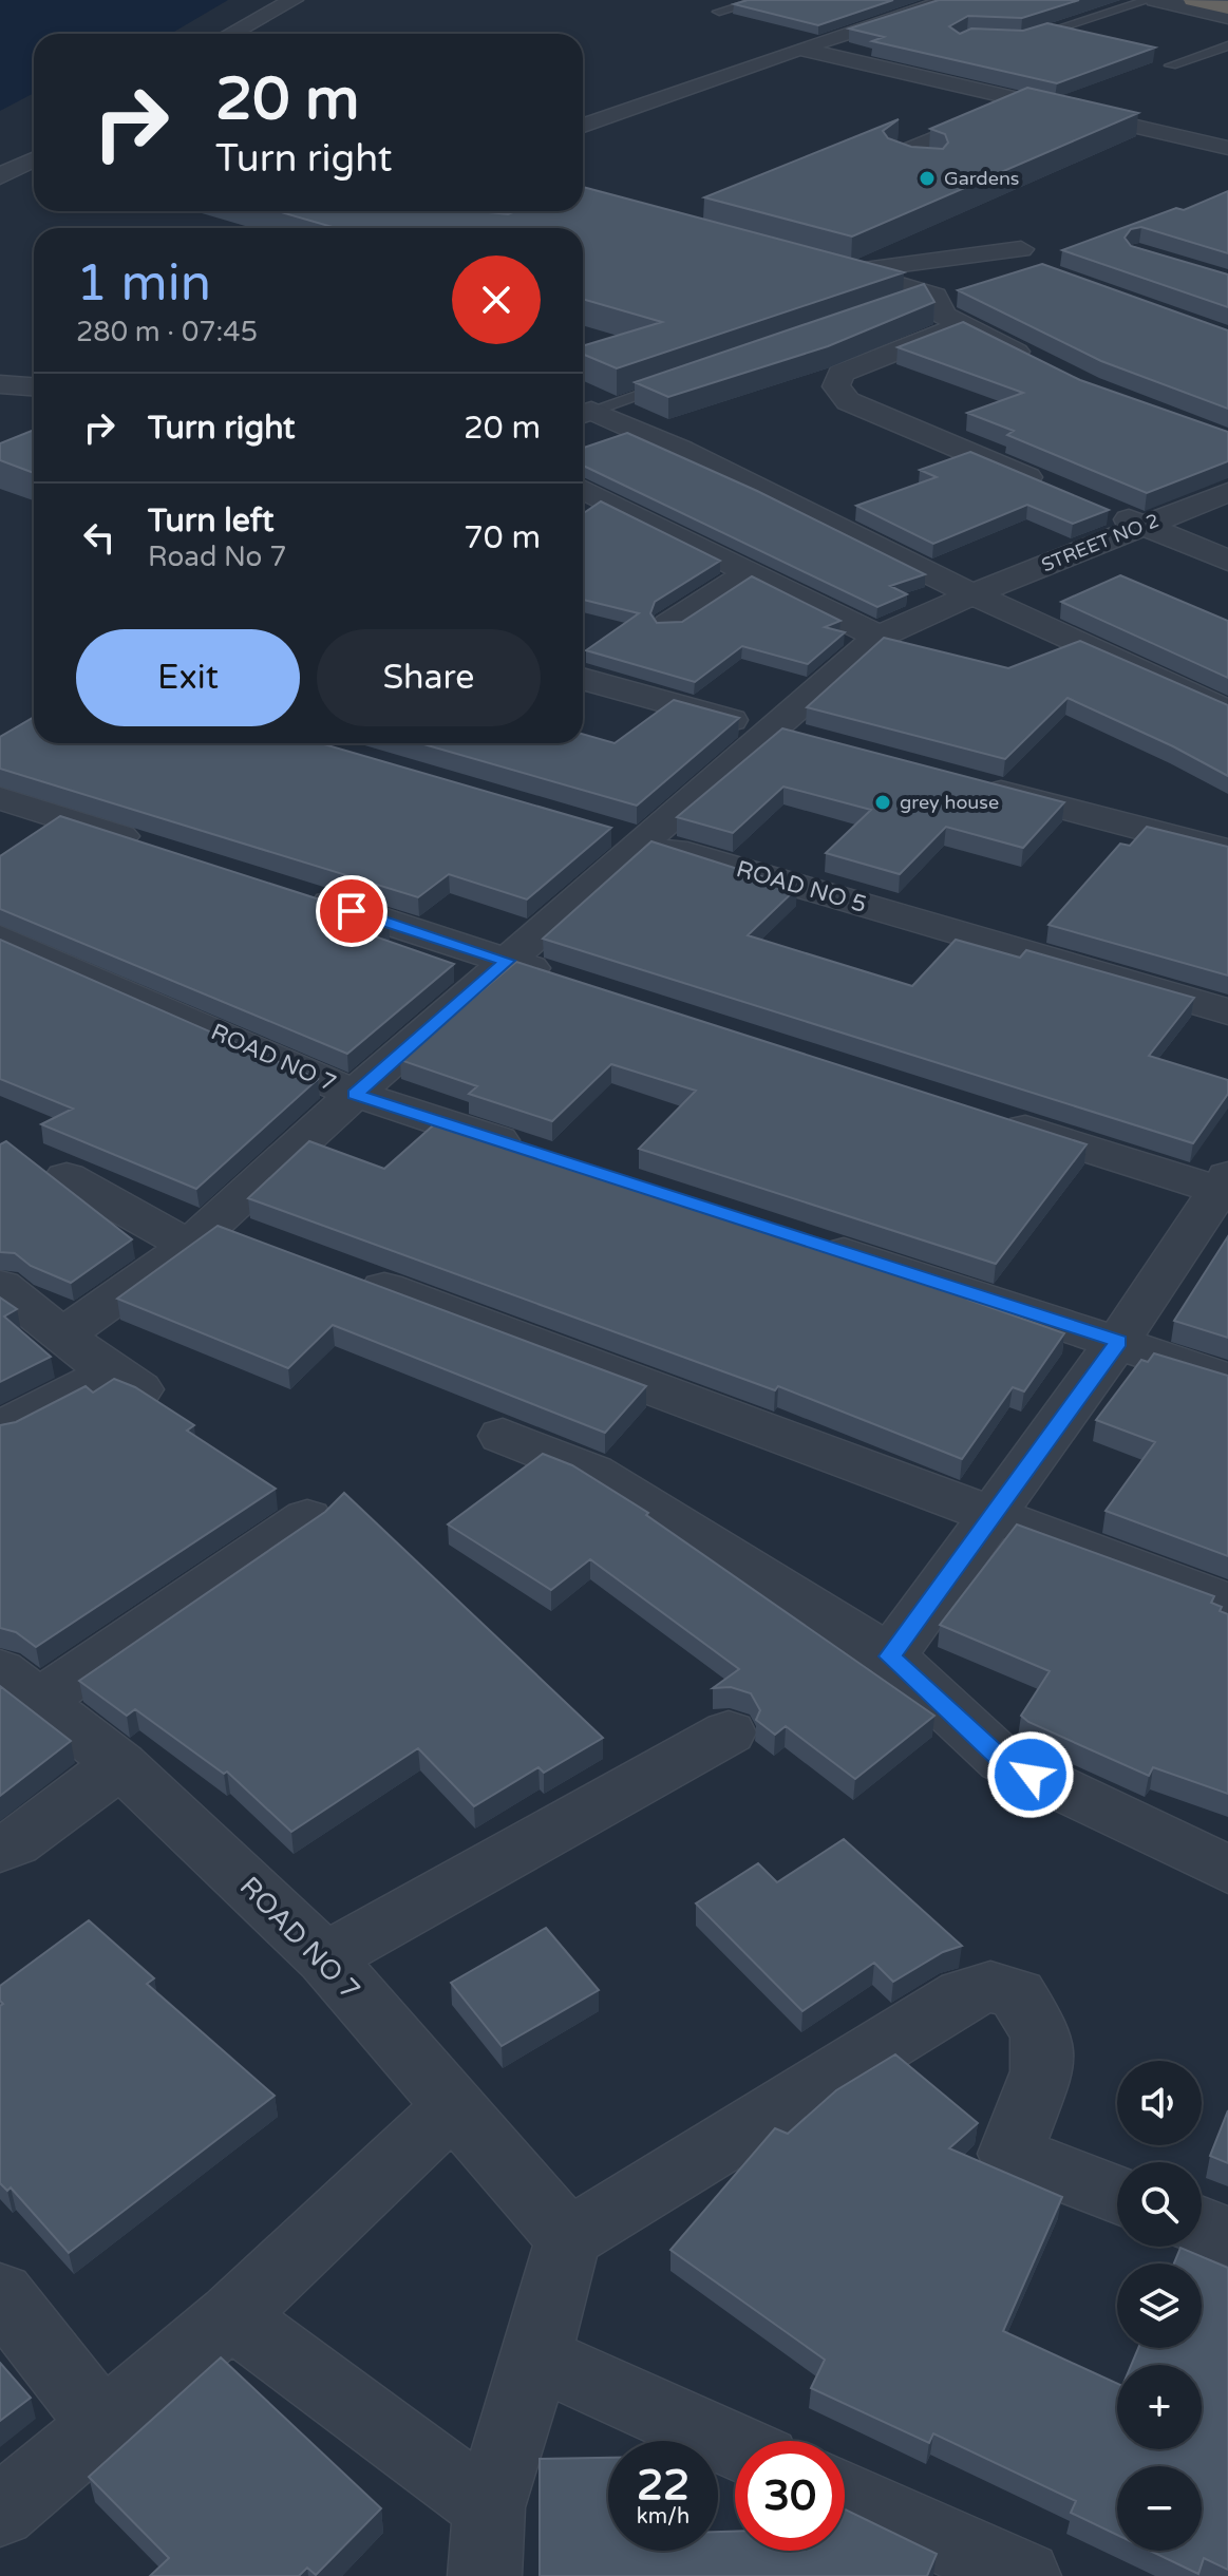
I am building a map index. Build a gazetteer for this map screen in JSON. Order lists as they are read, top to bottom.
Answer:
{
  "streets": {
    "street": ["STREET NO 2", "ROAD NO 5", "ROAD NO 7"]
  },
  "crossings": [
    ["STREET NO 2", "ROAD NO 5"],
    ["STREET NO 2", "ROAD NO 7"]
  ],
  "places": ["Gardens", "grey house"],
  "page": {
    "turn": ["20 m", "Turn right"],
    "heading": ["1 min", "280 m · 07:45"],
    "list": [
      {
        "name": "Turn right",
        "value": "20 m"
      },
      {
        "name": "Turn left",
        "note": "Road No 7",
        "value": "70 m"
      }
    ],
    "buttons": ["Exit", "Share"],
    "map_buttons": ["+", "−"],
    "speed": "22 km/h",
    "limit": "30"
  }
}
